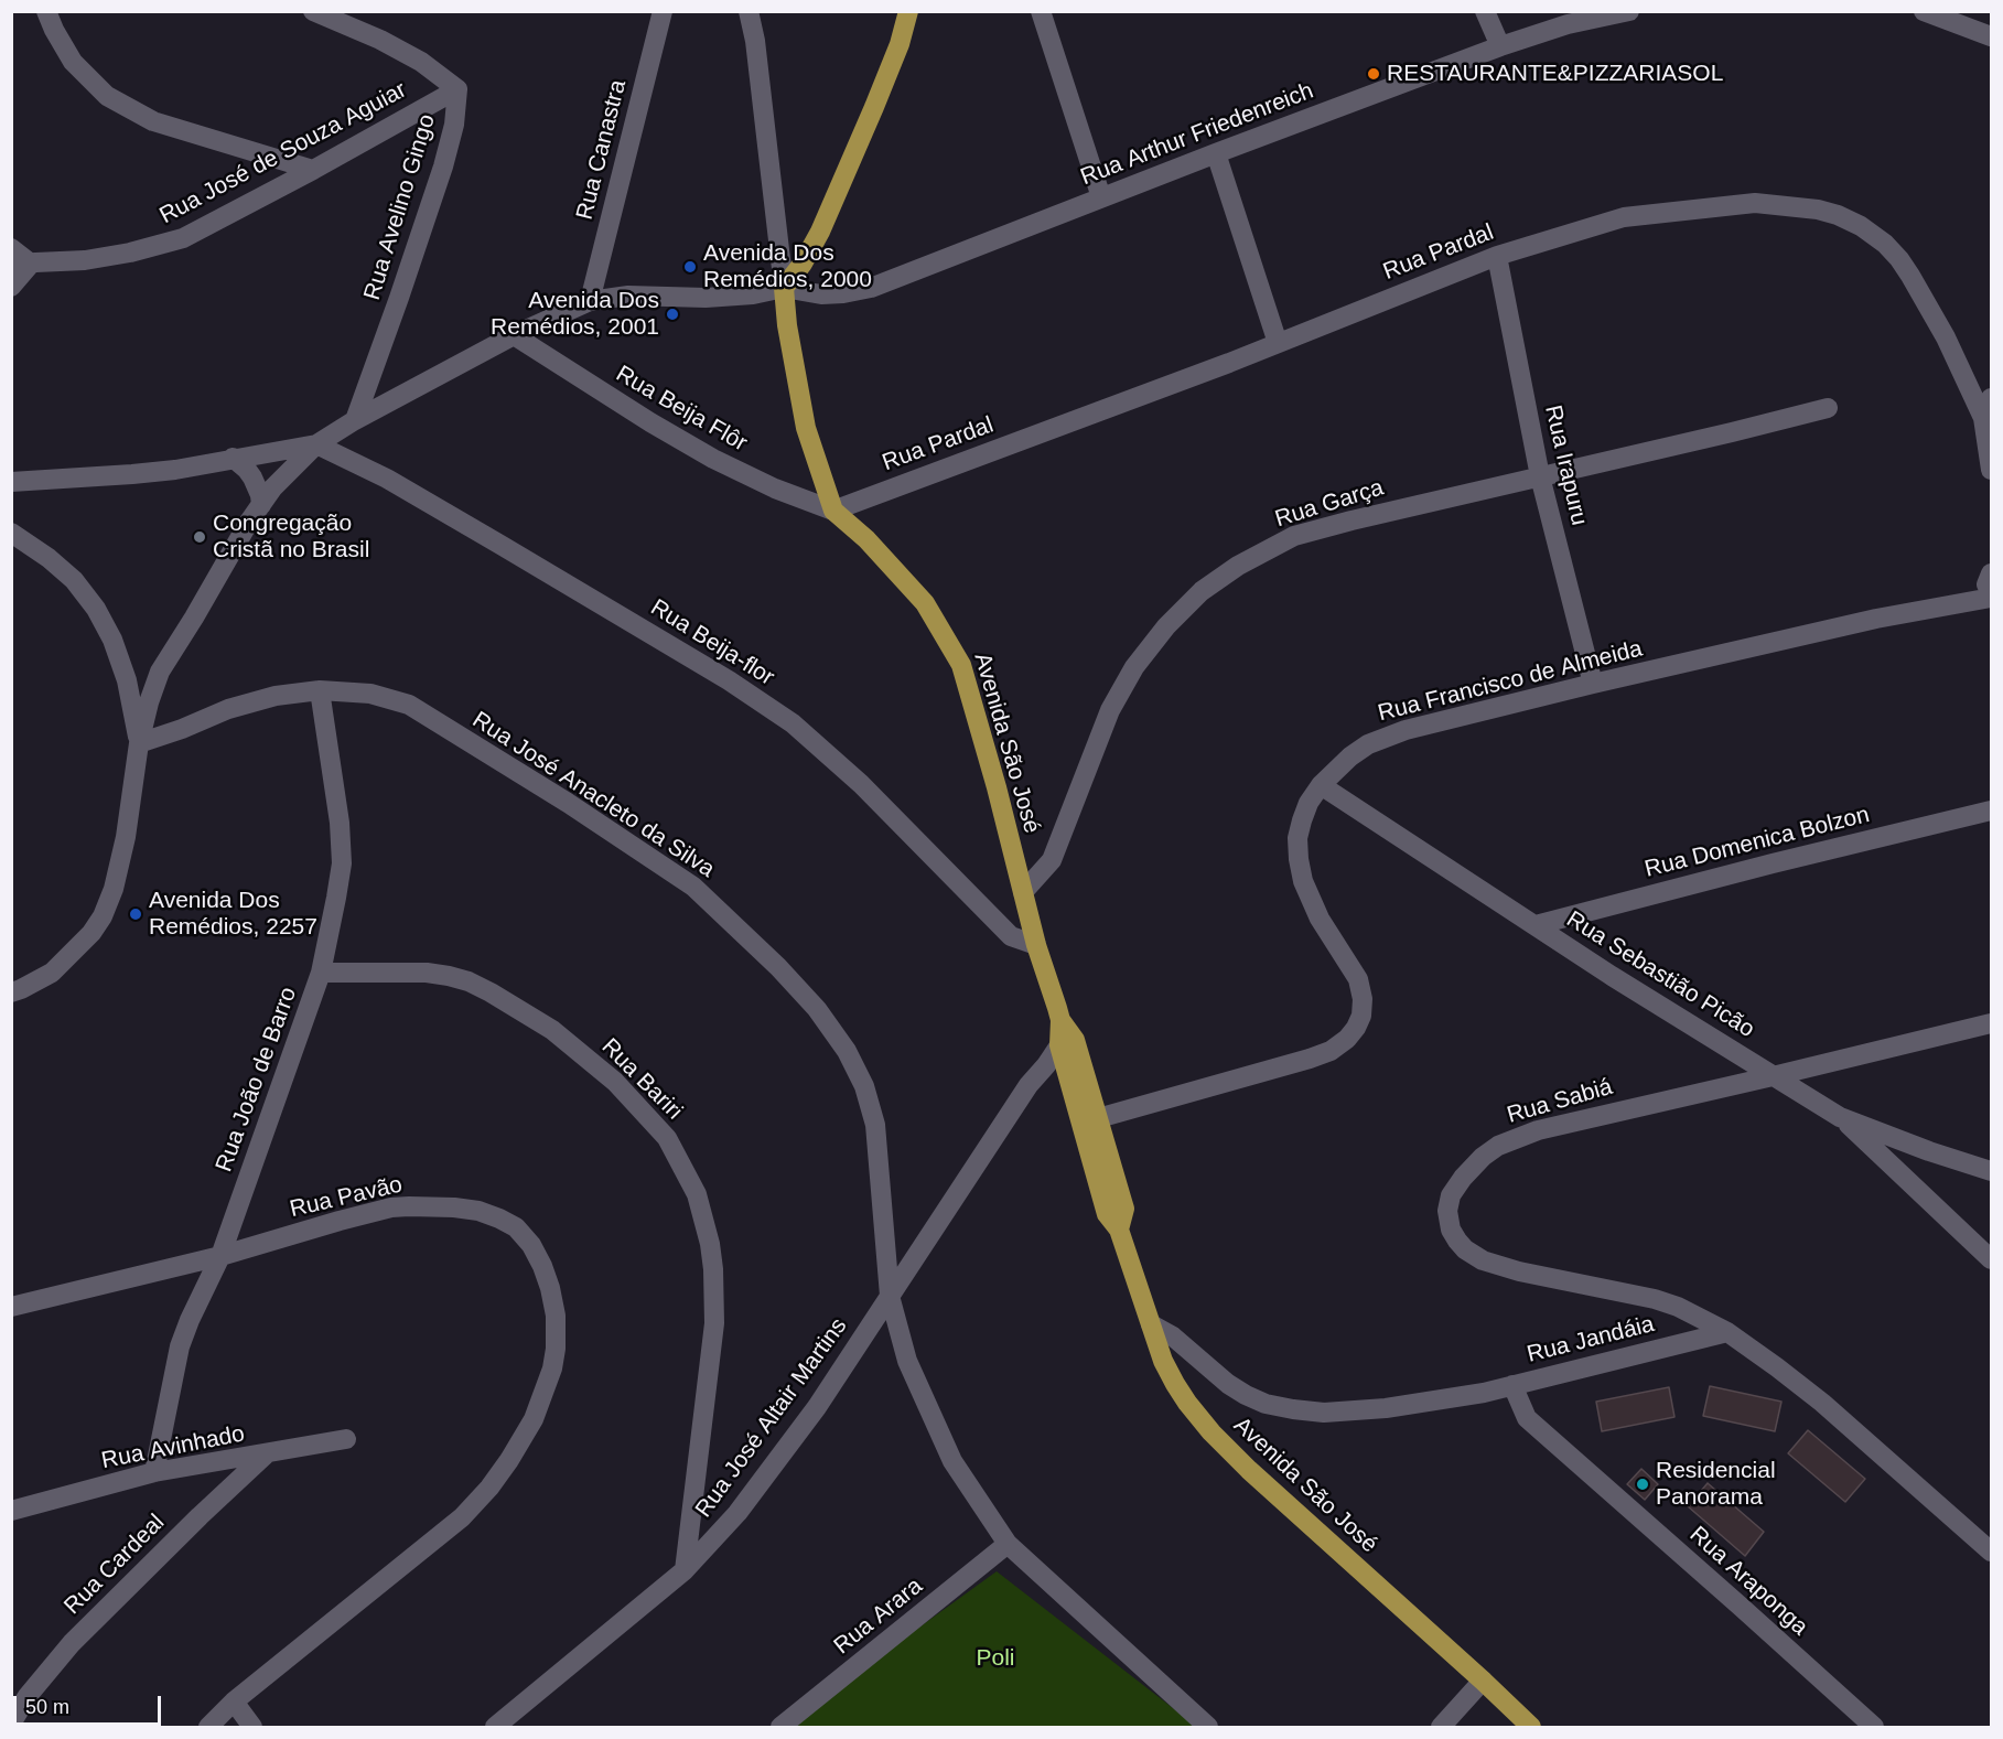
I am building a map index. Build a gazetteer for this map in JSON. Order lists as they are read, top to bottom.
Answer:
{
  "streets": {
    "main road": ["Avenida São José"],
    "street": [
      "Rua Arthur Friedenreich",
      "Rua Canastra",
      "Rua José de Souza Aguiar",
      "Rua Avelino Gingo",
      "Rua Pardal",
      "Rua Beija Flôr",
      "Rua Irapuru",
      "Rua Garça",
      "Rua Beija-flor",
      "Rua Francisco de Almeida",
      "Rua José Anacleto da Silva",
      "Rua Domenica Bolzon",
      "Rua Sebastião Picão",
      "Rua João de Barro",
      "Rua Bariri",
      "Rua Sabiá",
      "Rua Pavão",
      "Rua Jandáia",
      "Rua José Altair Martins",
      "Rua Avinhado",
      "Rua Cardeal",
      "Rua Araponga",
      "Rua Arara"
    ]
  },
  "crossings": [
    ["Rua José de Souza Aguiar", "Rua Avelino Gingo"],
    ["Rua Pardal", "Rua Beija Flôr"],
    ["Rua Pardal", "Rua Irapuru"],
    ["Rua Pardal", "Avenida São José"],
    ["Rua Beija Flôr", "Avenida São José"],
    ["Rua Irapuru", "Rua Garça"],
    ["Rua Irapuru", "Rua Francisco de Almeida"],
    ["Rua Garça", "Avenida São José"],
    ["Rua Beija-flor", "Avenida São José"],
    ["Rua Francisco de Almeida", "Avenida São José"],
    ["Rua Francisco de Almeida", "Rua Sebastião Picão"],
    ["Avenida São José", "Rua Jandáia"],
    ["Avenida São José", "Rua José Altair Martins"],
    ["Rua José Anacleto da Silva", "Rua João de Barro"],
    ["Rua José Anacleto da Silva", "Rua José Altair Martins"],
    ["Rua José Anacleto da Silva", "Rua Arara"],
    ["Rua Domenica Bolzon", "Rua Sebastião Picão"],
    ["Rua Sebastião Picão", "Rua Sabiá"],
    ["Rua João de Barro", "Rua Bariri"],
    ["Rua João de Barro", "Rua Pavão"],
    ["Rua João de Barro", "Rua Avinhado"],
    ["Rua Bariri", "Rua José Altair Martins"],
    ["Rua Sabiá", "Rua Jandáia"],
    ["Rua Jandáia", "Rua Araponga"],
    ["Rua Avinhado", "Rua Cardeal"]
  ],
  "parks": ["Poli"],
  "places": [
    "RESTAURANTE&PIZZARIASOL",
    "Avenida Dos Remédios, 2000",
    "Avenida Dos Remédios, 2001",
    "Congregação Cristã no Brasil",
    "Avenida Dos Remédios, 2257",
    "Residencial Panorama"
  ],
  "scale_bar": "50 m"
}
